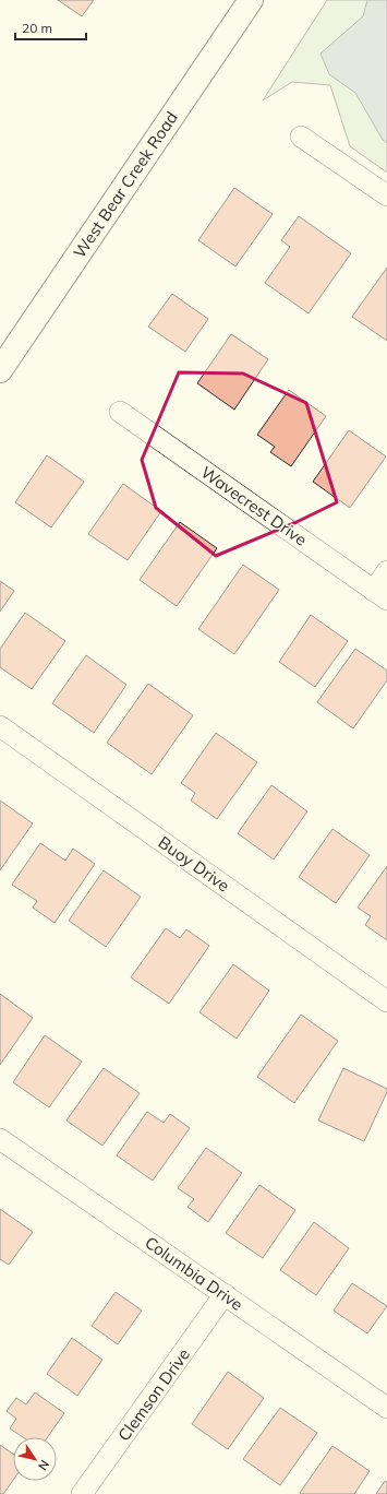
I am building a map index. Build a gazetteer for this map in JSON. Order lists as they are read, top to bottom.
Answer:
{
  "streets": {
    "main road": ["West Bear Creek Road"],
    "street": [
      "Wavecrest Drive",
      "Buoy Drive",
      "Columbia Drive",
      "Clemson Drive"
    ]
  },
  "crossings": [
    ["Columbia Drive", "Clemson Drive"]
  ],
  "scale_bar": "20 m",
  "north": "bottom right"
}
